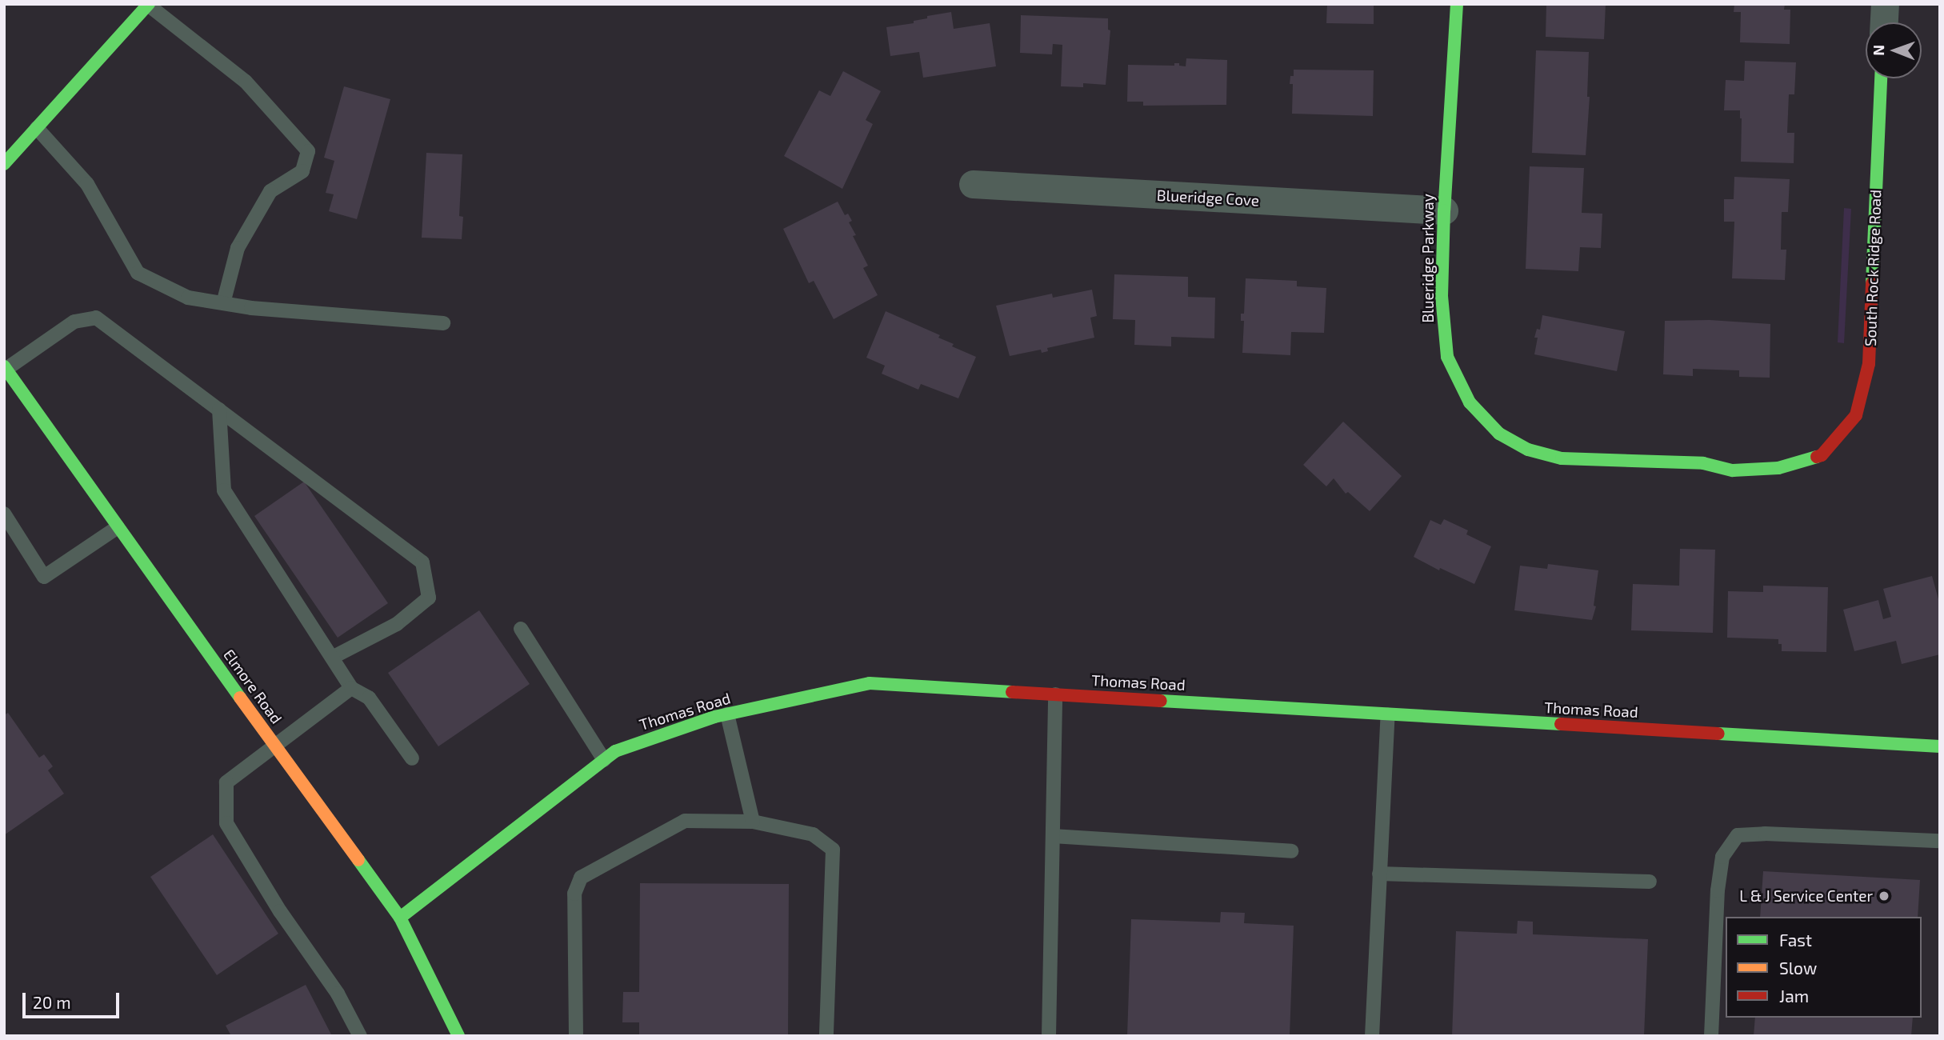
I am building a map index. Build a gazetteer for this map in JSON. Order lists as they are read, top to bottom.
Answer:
{
  "streets": {
    "street": [
      "Blueridge Cove",
      "Blueridge Parkway",
      "South Rock Ridge Road",
      "Thomas Road",
      "Elmore Road"
    ]
  },
  "crossings": [
    ["Blueridge Cove", "Blueridge Parkway"],
    ["Blueridge Parkway", "South Rock Ridge Road"],
    ["Thomas Road", "Elmore Road"]
  ],
  "places": ["L & J Service Center"],
  "legend": ["Fast", "Slow", "Jam"],
  "scale_bar": "20 m",
  "north": "left"
}
